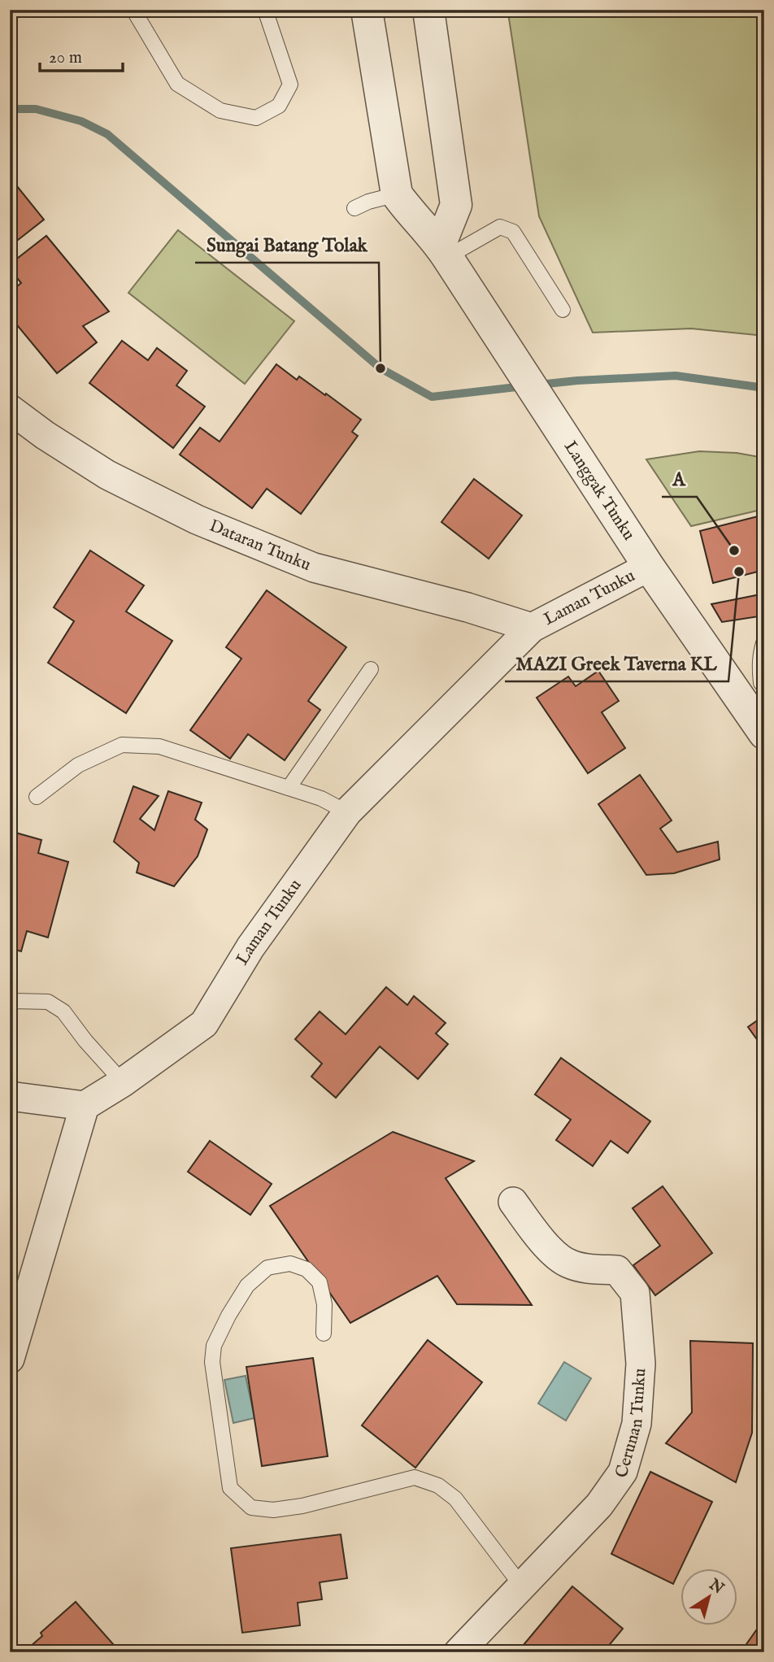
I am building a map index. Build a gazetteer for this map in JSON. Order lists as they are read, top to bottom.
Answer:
{
  "streets": {
    "street": [
      "Langgak Tunku",
      "Dataran Tunku",
      "Laman Tunku",
      "Cerunan Tunku"
    ]
  },
  "crossings": [
    ["Langgak Tunku", "Laman Tunku"],
    ["Dataran Tunku", "Laman Tunku"]
  ],
  "places": ["Sungai Batang Tolak", "A", "MAZI Greek Taverna KL"],
  "scale_bar": "20 m",
  "north": "top right"
}
